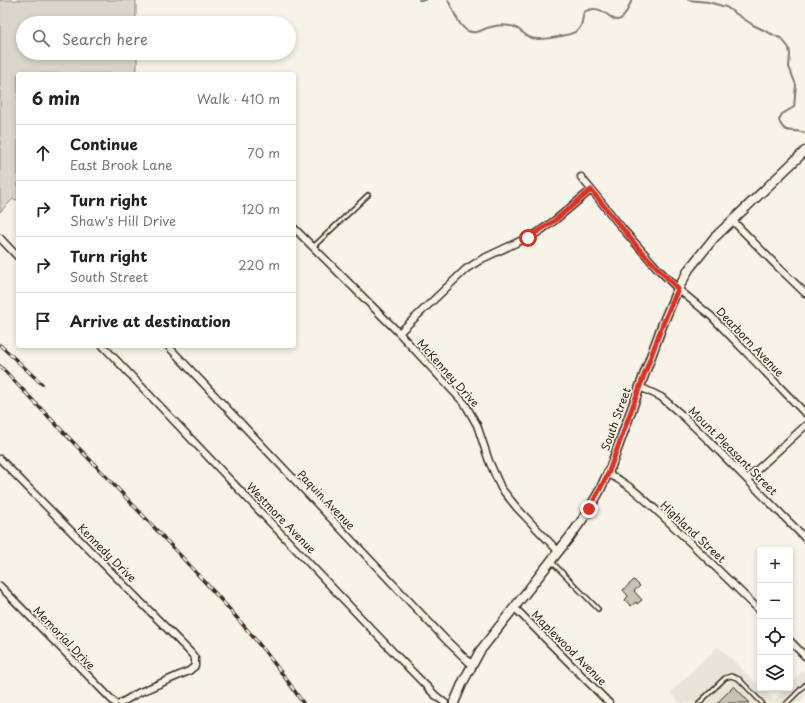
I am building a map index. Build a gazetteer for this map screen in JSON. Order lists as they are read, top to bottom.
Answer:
{
  "streets": {
    "street": [
      "Dearborn Avenue",
      "McKenney Drive",
      "South Street",
      "Mount Pleasant Street",
      "Paquin Avenue",
      "Westmore Avenue",
      "Highland Street",
      "Kennedy Drive",
      "Memorial Drive",
      "Maplewood Avenue"
    ]
  },
  "crossings": [
    ["Dearborn Avenue", "South Street"],
    ["McKenney Drive", "South Street"],
    ["South Street", "Mount Pleasant Street"],
    ["South Street", "Paquin Avenue"],
    ["South Street", "Highland Street"],
    ["South Street", "Maplewood Avenue"]
  ],
  "page": {
    "search": "Search here",
    "heading": ["6 min", "Walk · 410 m"],
    "list": [
      ["Continue", "East Brook Lane", "70 m"],
      ["Turn right", "Shaw's Hill Drive", "120 m"],
      ["Turn right", "South Street", "220 m"],
      "Arrive at destination"
    ],
    "map_buttons": ["+", "−"]
  }
}
